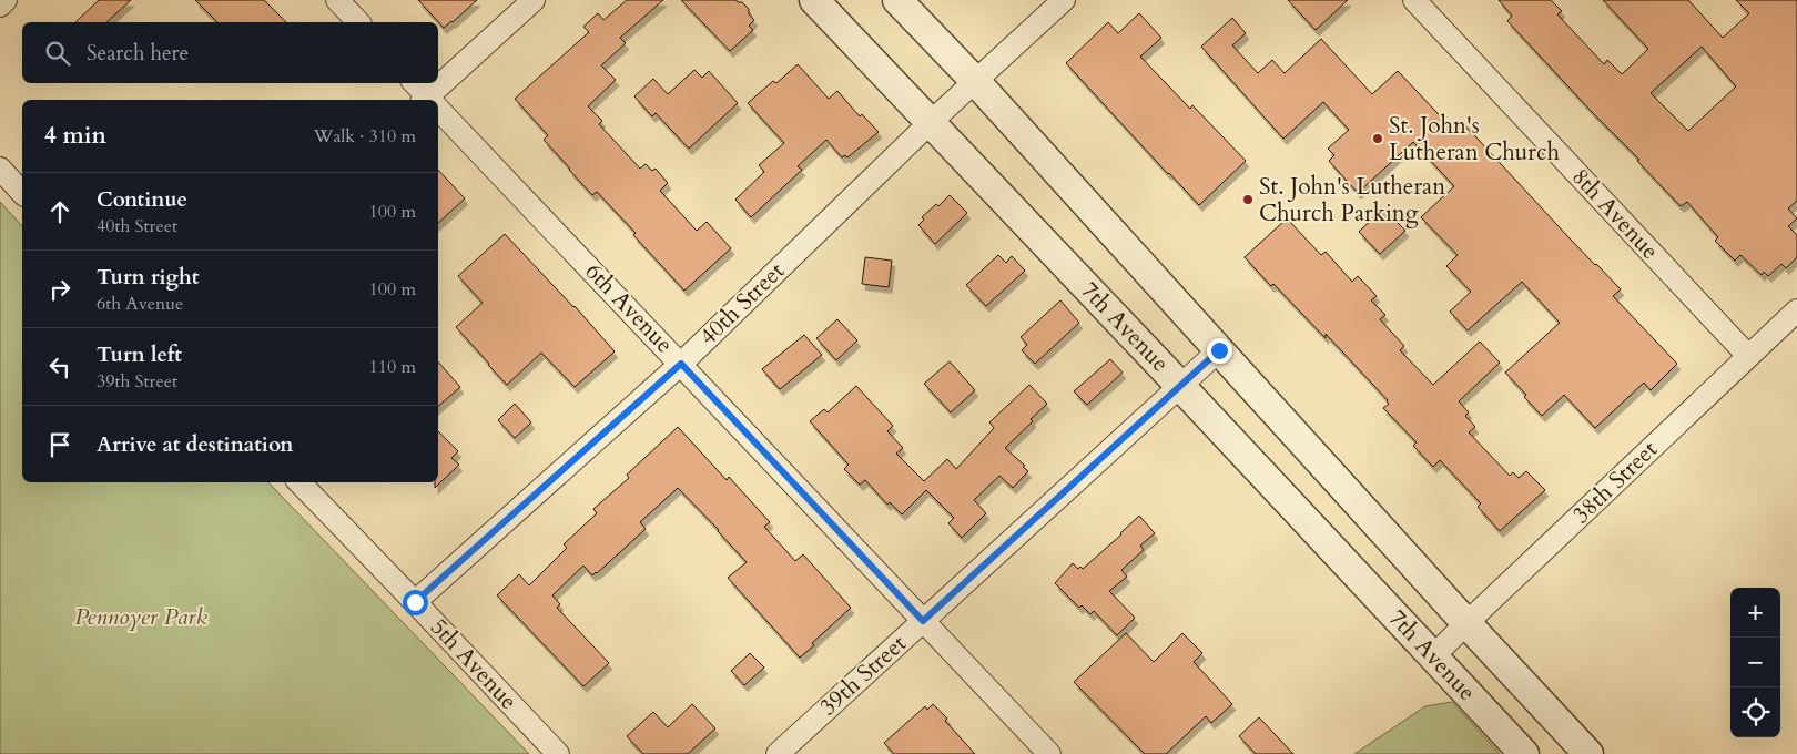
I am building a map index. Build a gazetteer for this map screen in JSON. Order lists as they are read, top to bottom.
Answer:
{
  "streets": {
    "street": [
      "8th Avenue",
      "40th Street",
      "6th Avenue",
      "7th Avenue",
      "38th Street",
      "5th Avenue",
      "39th Street"
    ]
  },
  "crossings": [
    ["8th Avenue", "38th Street"],
    ["40th Street", "6th Avenue"],
    ["40th Street", "7th Avenue"],
    ["40th Street", "5th Avenue"],
    ["6th Avenue", "39th Street"],
    ["7th Avenue", "38th Street"],
    ["7th Avenue", "39th Street"]
  ],
  "parks": ["Pennoyer Park"],
  "places": ["St. John's Lutheran Church", "St. John's Lutheran Church Parking"],
  "page": {
    "search": "Search here",
    "heading": ["4 min", "Walk · 310 m"],
    "list": [
      ["Continue", "40th Street", "100 m"],
      ["Turn right", "6th Avenue", "100 m"],
      ["Turn left", "39th Street", "110 m"],
      "Arrive at destination"
    ],
    "map_buttons": ["+", "−"]
  }
}
